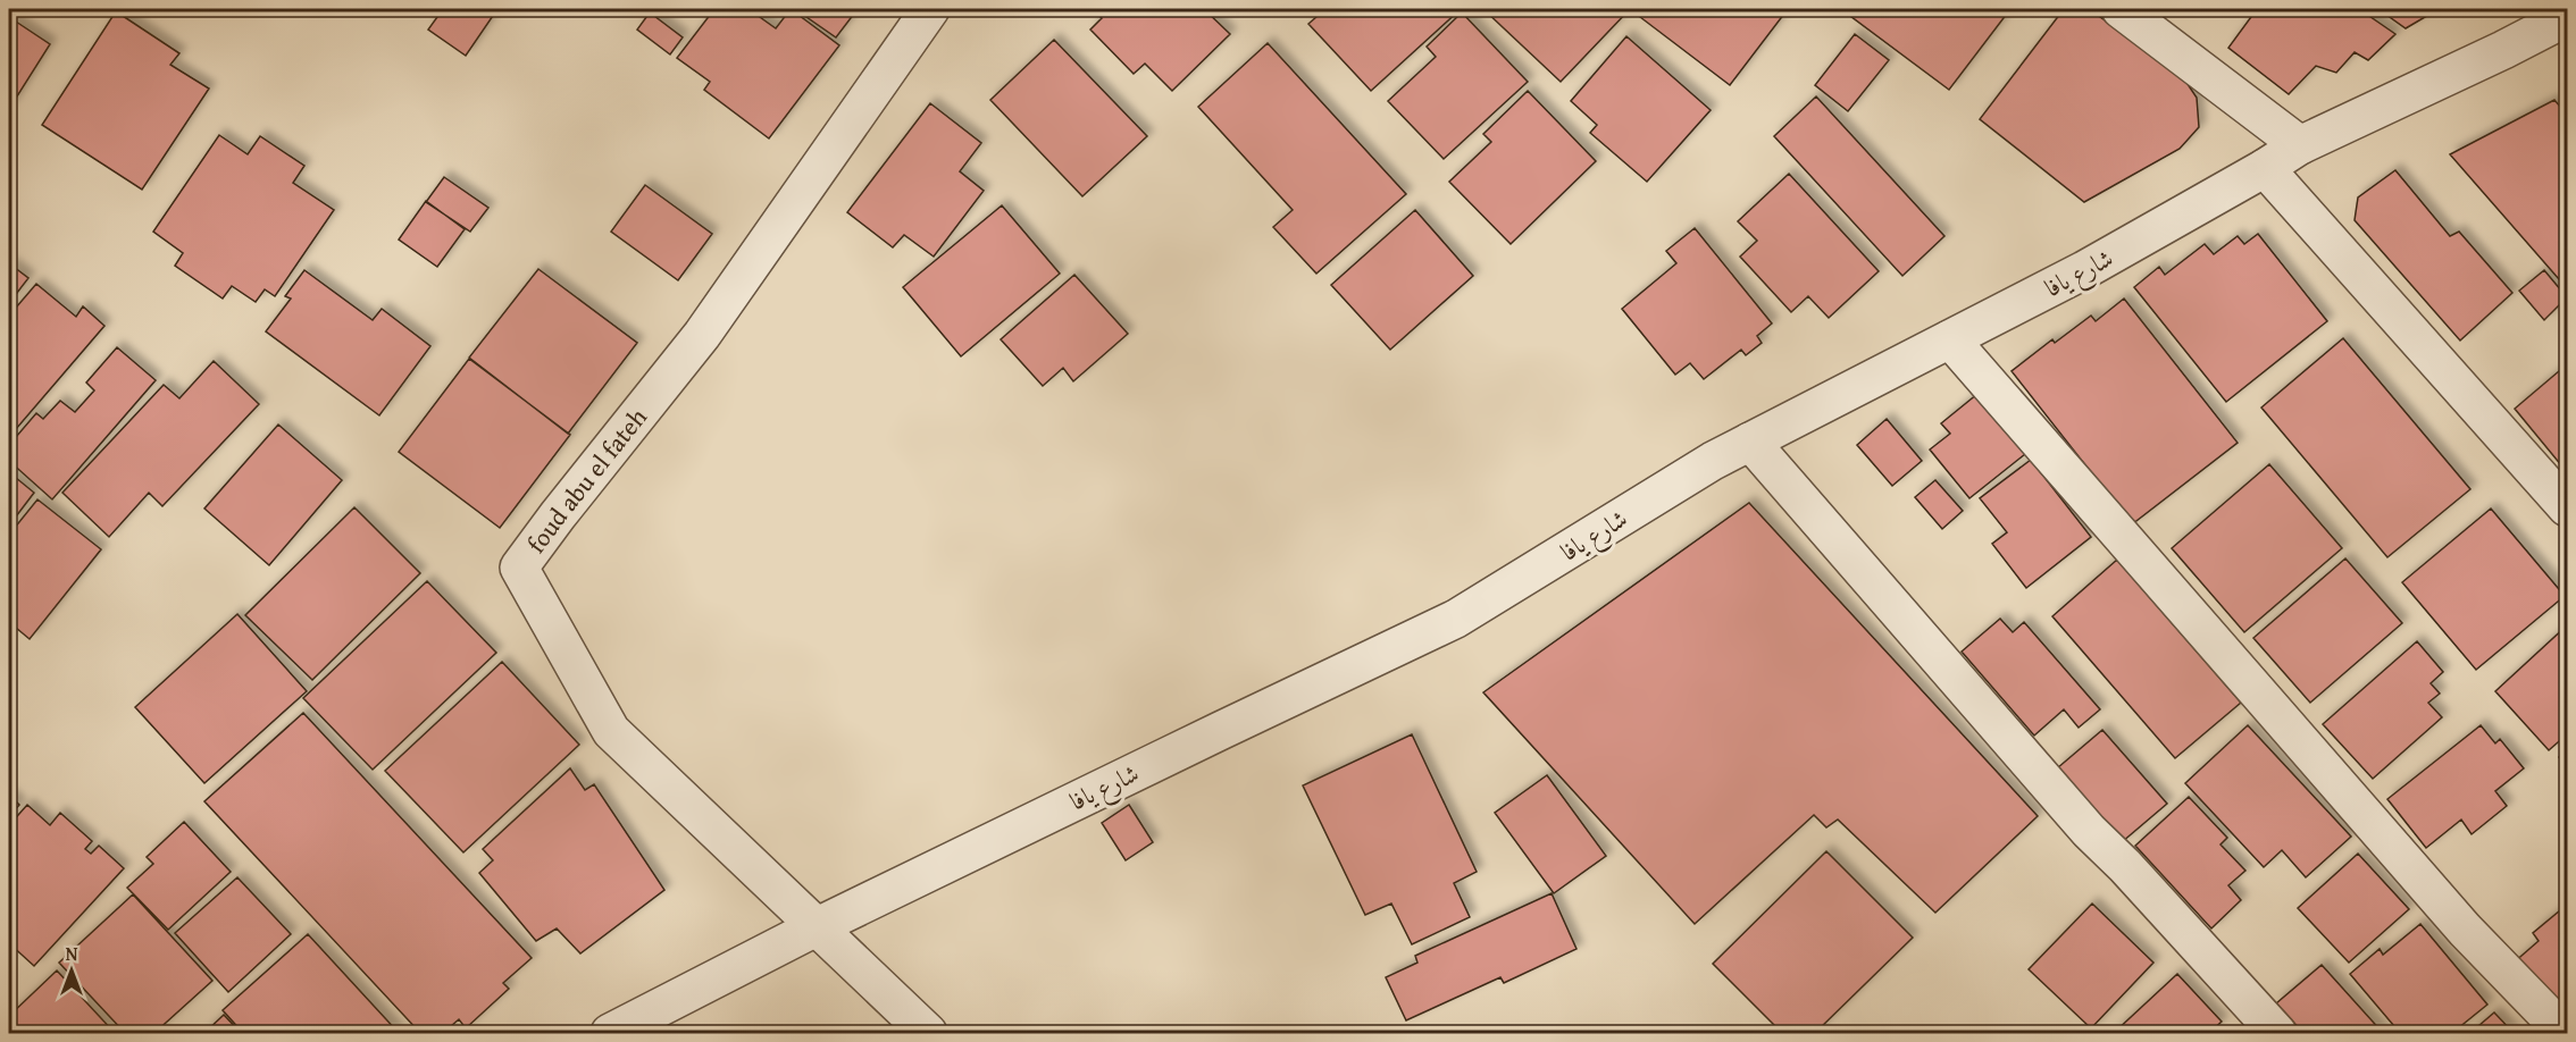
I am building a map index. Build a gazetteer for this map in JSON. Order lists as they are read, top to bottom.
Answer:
{
  "streets": {
    "street": ["شارع يافا", "foud abu el fateh"]
  },
  "crossings": [
    ["شارع يافا", "foud abu el fateh"]
  ],
  "north": "top"
}
